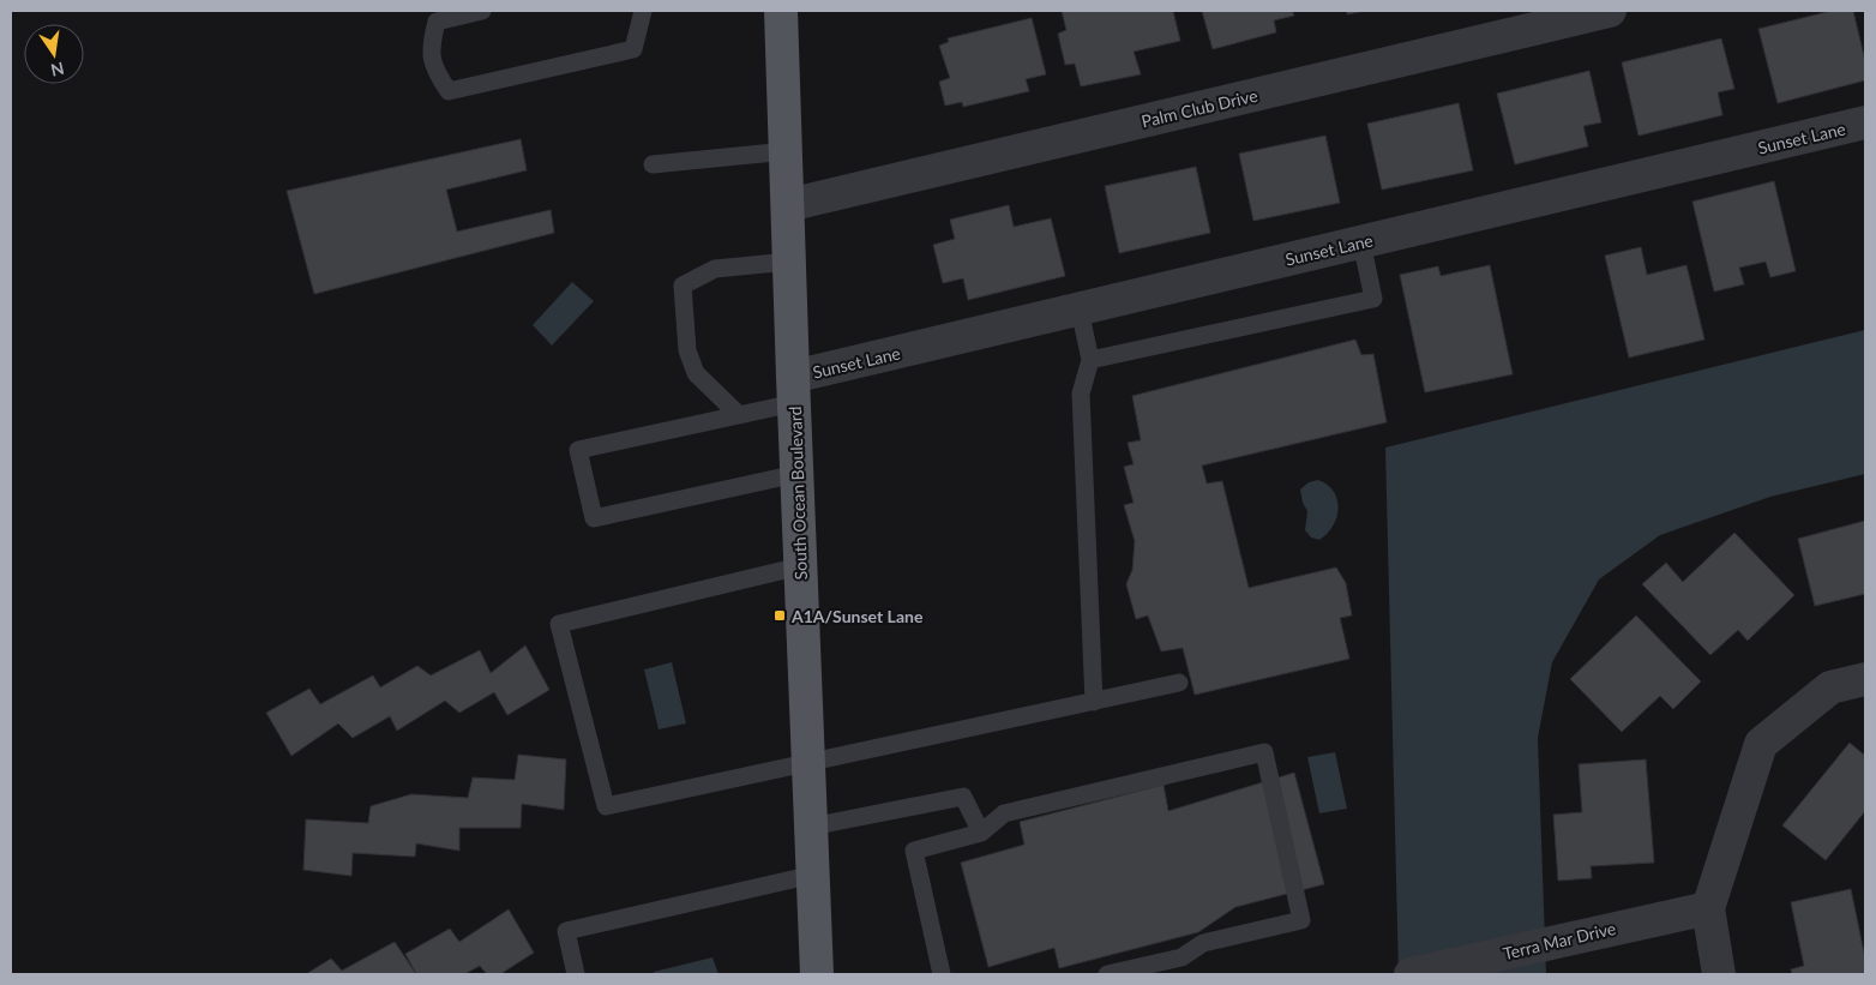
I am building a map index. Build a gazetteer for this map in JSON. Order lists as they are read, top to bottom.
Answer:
{
  "streets": {
    "main road": ["South Ocean Boulevard"],
    "street": ["Palm Club Drive", "Sunset Lane", "Terra Mar Drive"]
  },
  "crossings": [
    ["Palm Club Drive", "South Ocean Boulevard"],
    ["Sunset Lane", "South Ocean Boulevard"]
  ],
  "places": {
    "transit": ["A1A/Sunset Lane"]
  },
  "north": "bottom"
}
